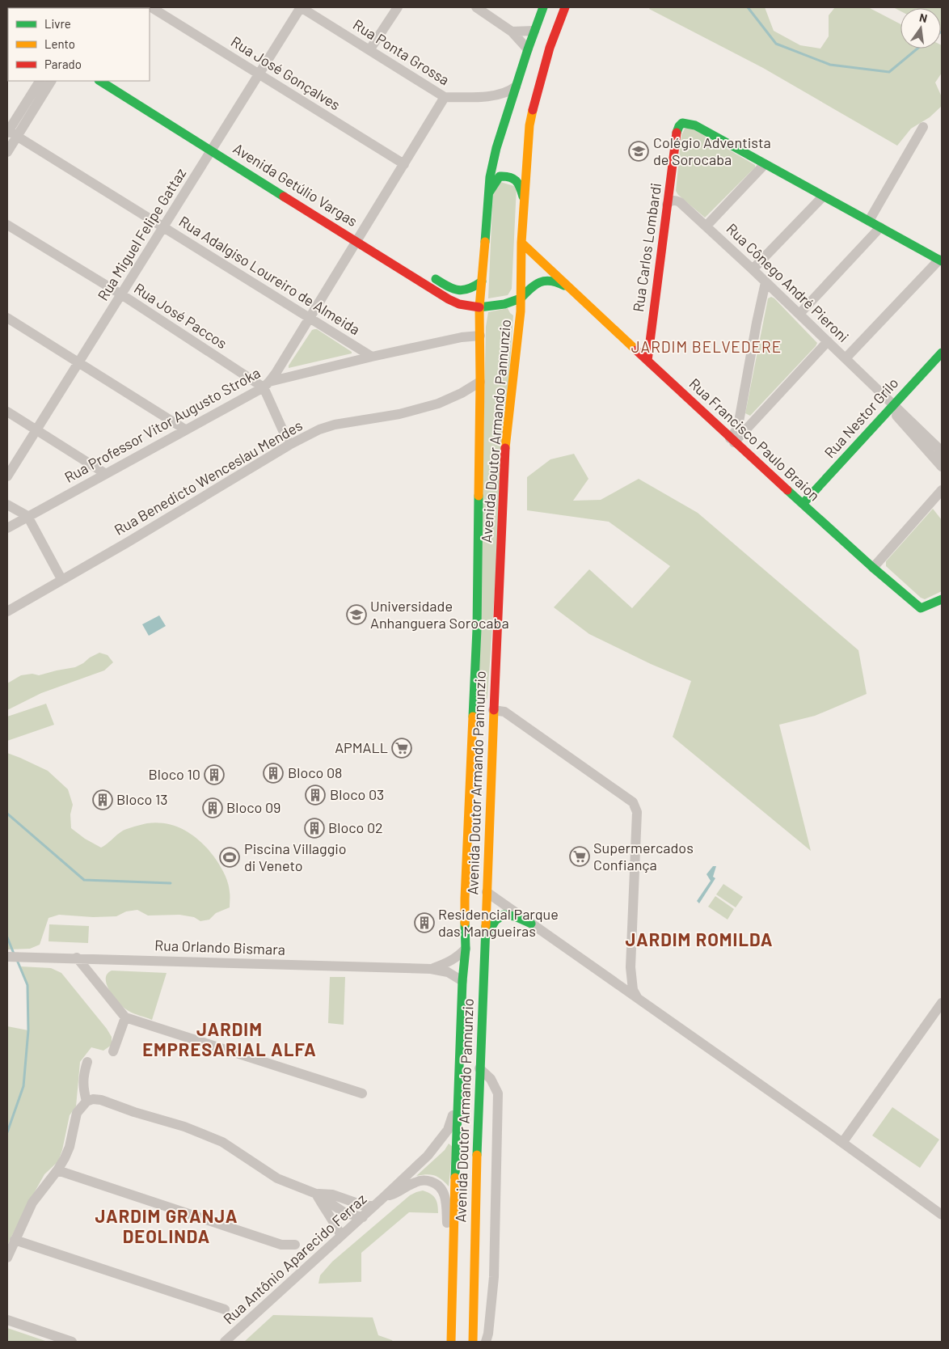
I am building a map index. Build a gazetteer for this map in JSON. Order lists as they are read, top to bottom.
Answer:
{
  "streets": {
    "main road": [
      "Avenida Getúlio Vargas",
      "Rua Carlos Lombardi",
      "Rua Nestor Grilo",
      "Avenida Doutor Armando Pannunzio",
      "Rua Francisco Paulo Braion"
    ],
    "street": [
      "Rua Ponta Grossa",
      "Rua José Gonçalves",
      "Rua Miguel Felipe Gattaz",
      "Rua Adalgiso Loureiro de Almeida",
      "Rua Cônego André Pieroni",
      "Rua José Paccos",
      "Rua Professor Vitor Augusto Stroka",
      "Rua Benedicto Wenceslau Mendes",
      "Rua Orlando Bismara",
      "Rua Antônio Aparecido Ferraz"
    ]
  },
  "crossings": [
    ["Rua Ponta Grossa", "Rua Miguel Felipe Gattaz"],
    ["Rua Ponta Grossa", "Avenida Doutor Armando Pannunzio"],
    ["Rua José Gonçalves", "Rua Miguel Felipe Gattaz"],
    ["Avenida Getúlio Vargas", "Rua Miguel Felipe Gattaz"],
    ["Avenida Getúlio Vargas", "Avenida Doutor Armando Pannunzio"],
    ["Rua Miguel Felipe Gattaz", "Rua Adalgiso Loureiro de Almeida"],
    ["Rua Miguel Felipe Gattaz", "Rua José Paccos"],
    ["Rua Carlos Lombardi", "Rua Cônego André Pieroni"],
    ["Rua Carlos Lombardi", "Rua Francisco Paulo Braion"],
    ["Rua Adalgiso Loureiro de Almeida", "Rua Professor Vitor Augusto Stroka"],
    ["Rua Cônego André Pieroni", "Rua Nestor Grilo"],
    ["Rua José Paccos", "Rua Professor Vitor Augusto Stroka"],
    ["Rua Nestor Grilo", "Rua Francisco Paulo Braion"],
    ["Rua Professor Vitor Augusto Stroka", "Avenida Doutor Armando Pannunzio"],
    ["Avenida Doutor Armando Pannunzio", "Rua Francisco Paulo Braion"],
    ["Avenida Doutor Armando Pannunzio", "Rua Benedicto Wenceslau Mendes"],
    ["Avenida Doutor Armando Pannunzio", "Rua Orlando Bismara"],
    ["Avenida Doutor Armando Pannunzio", "Rua Antônio Aparecido Ferraz"]
  ],
  "districts": [
    "JARDIM BELVEDERE",
    "JARDIM ROMILDA",
    "JARDIM EMPRESARIAL ALFA",
    "JARDIM GRANJA DEOLINDA"
  ],
  "places": {
    "school or university": ["Colégio Adventista de Sorocaba", "Universidade Anhanguera Sorocaba"],
    "supermarket": ["APMALL", "Supermercados Confiança"],
    "building": [
      "Bloco 08",
      "Bloco 10",
      "Bloco 03",
      "Bloco 13",
      "Bloco 09",
      "Bloco 02",
      "Residencial Parque das Mangueiras"
    ],
    "sports": ["Piscina Villaggio di Veneto"]
  },
  "legend": ["Livre", "Lento", "Parado"],
  "north": "top"
}
